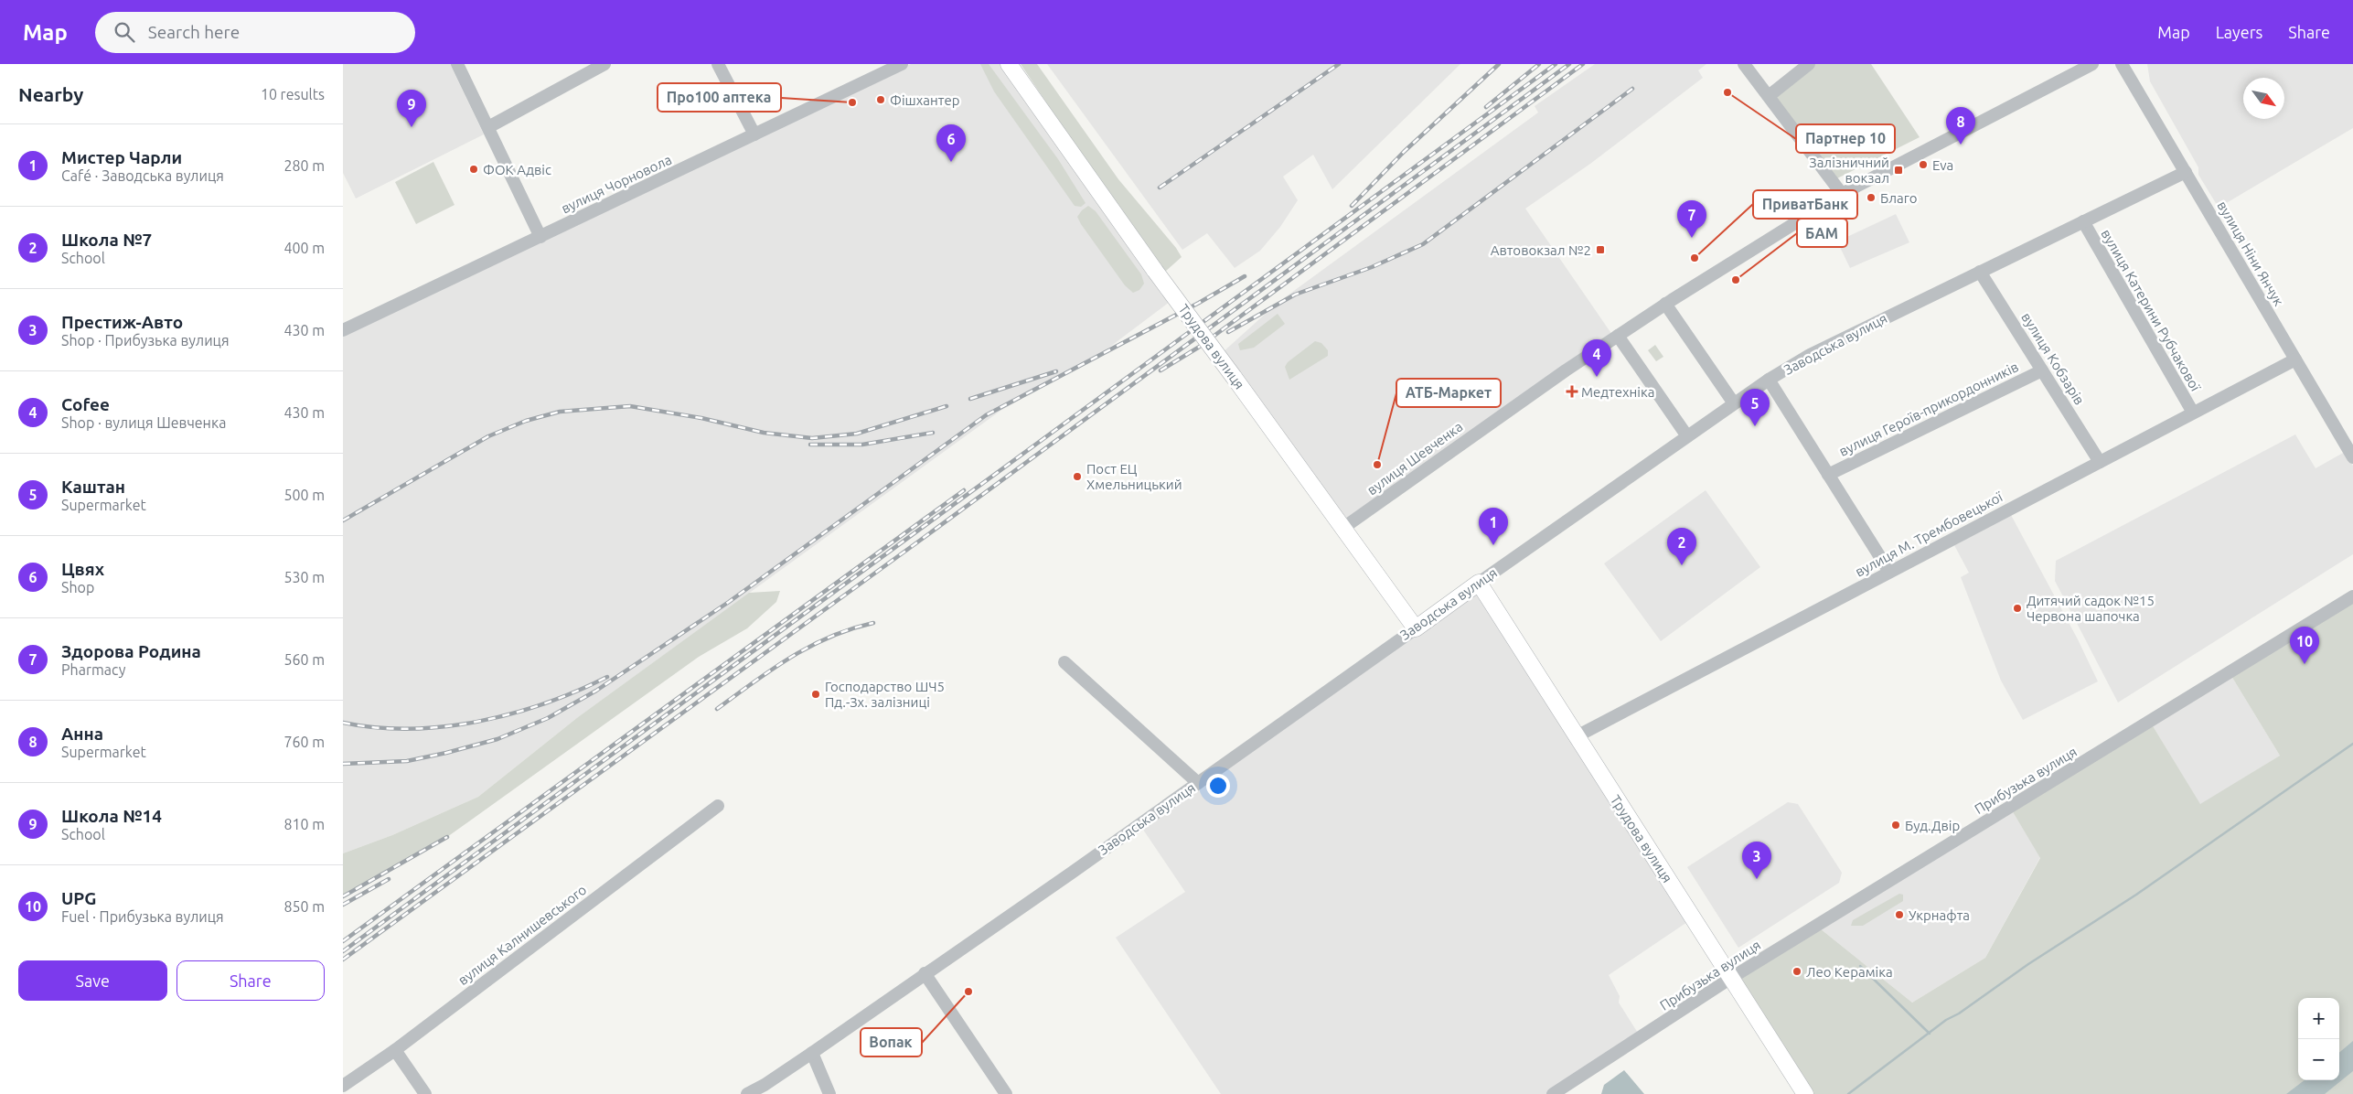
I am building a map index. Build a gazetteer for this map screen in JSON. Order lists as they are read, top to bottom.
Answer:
{
  "streets": {
    "main road": ["Заводська вулиця", "Трудова вулиця"],
    "street": [
      "вулиця Чорновола",
      "вулиця Ніни Янчук",
      "вулиця Катерини Рубчакової",
      "вулиця Кобзарів",
      "вулиця Героїв-прикордонників",
      "вулиця Шевченка",
      "вулиця М. Трембовецької",
      "Прибузька вулиця",
      "вулиця Калнишевського"
    ]
  },
  "crossings": [
    ["вулиця Ніни Янчук", "Заводська вулиця"],
    ["вулиця Ніни Янчук", "вулиця М. Трембовецької"],
    ["вулиця Катерини Рубчакової", "Заводська вулиця"],
    ["вулиця Катерини Рубчакової", "вулиця М. Трембовецької"],
    ["Заводська вулиця", "Трудова вулиця"],
    ["Заводська вулиця", "вулиця Кобзарів"],
    ["Трудова вулиця", "вулиця Шевченка"],
    ["Трудова вулиця", "вулиця М. Трембовецької"],
    ["Трудова вулиця", "Прибузька вулиця"],
    ["вулиця Кобзарів", "вулиця Героїв-прикордонників"],
    ["вулиця Кобзарів", "вулиця М. Трембовецької"]
  ],
  "places": {
    "other": [
      "Партнер 10",
      "Фішхантер",
      "Про100 аптека",
      "Eva",
      "ФОК Адвіс",
      "Благо",
      "ПриватБанк",
      "БАМ",
      "АТБ-Маркет",
      "Пост ЕЦ Хмельницький",
      "Дитячий садок №15 Червона шапочка",
      "Господарство ШЧ5 Пд.-Зх. залізниці",
      "Буд.Двір",
      "Укрнафта",
      "Лео Кераміка",
      "Вопак"
    ],
    "transit": ["Залізничний вокзал", "Автовокзал №2"],
    "health": ["Медтехніка"]
  },
  "north": "bottom right",
  "page": {
    "header": "Map",
    "search": "Search here",
    "nav": ["Map", "Layers", "Share"],
    "heading": ["Nearby", "10 results"],
    "pins": [
      "9",
      "8",
      "6",
      "7",
      "4",
      "5",
      "1",
      "2",
      "10",
      "3"
    ],
    "list": [
      {
        "mark": "1",
        "name": "Мистер Чарли",
        "note": "Café · Заводська вулиця",
        "value": "280 m"
      },
      {
        "mark": "2",
        "name": "Школа №7",
        "note": "School",
        "value": "400 m"
      },
      {
        "mark": "3",
        "name": "Престиж-Авто",
        "note": "Shop · Прибузька вулиця",
        "value": "430 m"
      },
      {
        "mark": "4",
        "name": "Cofee",
        "note": "Shop · вулиця Шевченка",
        "value": "430 m"
      },
      {
        "mark": "5",
        "name": "Каштан",
        "note": "Supermarket",
        "value": "500 m"
      },
      {
        "mark": "6",
        "name": "Цвях",
        "note": "Shop",
        "value": "530 m"
      },
      {
        "mark": "7",
        "name": "Здорова Родина",
        "note": "Pharmacy",
        "value": "560 m"
      },
      {
        "mark": "8",
        "name": "Анна",
        "note": "Supermarket",
        "value": "760 m"
      },
      {
        "mark": "9",
        "name": "Школа №14",
        "note": "School",
        "value": "810 m"
      },
      {
        "mark": "10",
        "name": "UPG",
        "note": "Fuel · Прибузька вулиця",
        "value": "850 m"
      }
    ],
    "buttons": ["Save", "Share"],
    "map_buttons": ["+", "−"]
  }
}
